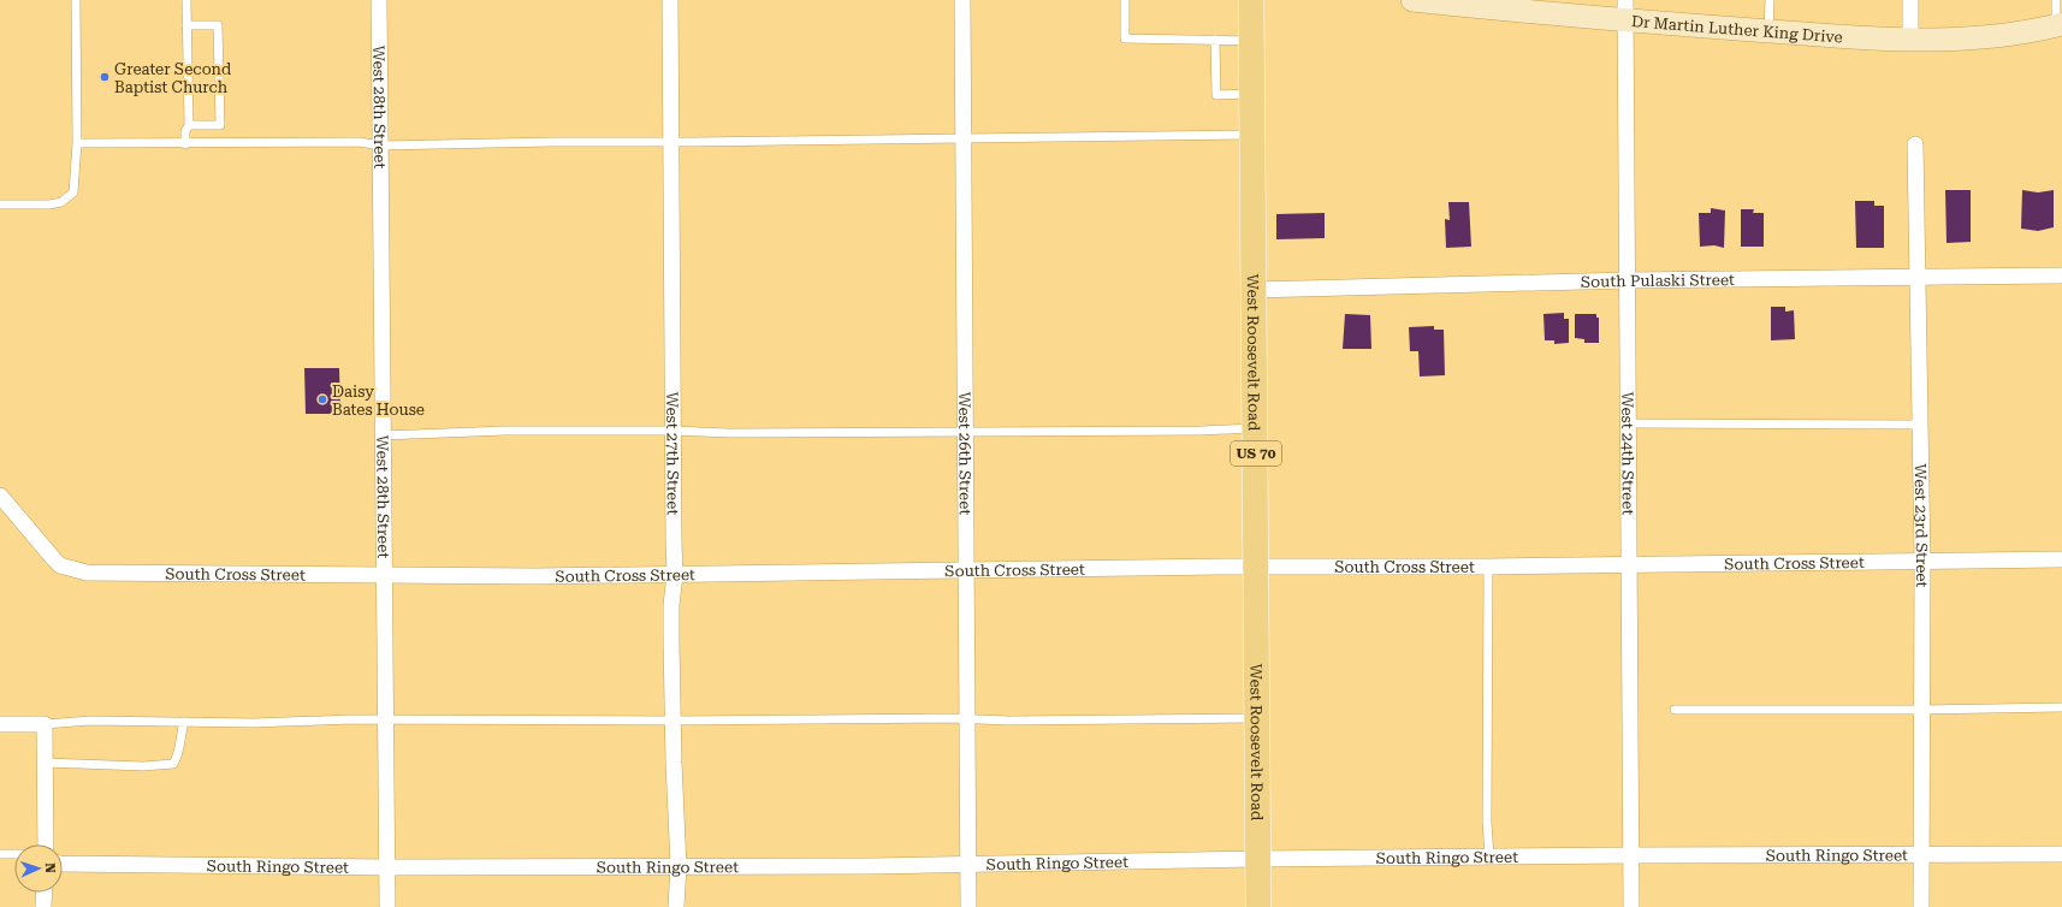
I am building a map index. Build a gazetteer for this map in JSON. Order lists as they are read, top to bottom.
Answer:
{
  "streets": {
    "main road": ["Dr Martin Luther King Drive", "West Roosevelt Road", "US 70"],
    "street": [
      "West 28th Street",
      "South Pulaski Street",
      "West 27th Street",
      "West 26th Street",
      "West 24th Street",
      "West 23rd Street",
      "South Cross Street",
      "South Ringo Street"
    ]
  },
  "crossings": [
    ["Dr Martin Luther King Drive", "West 24th Street"],
    ["West 28th Street", "South Cross Street"],
    ["West 28th Street", "South Ringo Street"],
    ["South Pulaski Street", "West Roosevelt Road"],
    ["South Pulaski Street", "West 24th Street"],
    ["South Pulaski Street", "West 23rd Street"],
    ["West Roosevelt Road", "South Cross Street"],
    ["West Roosevelt Road", "South Ringo Street"],
    ["West 27th Street", "South Cross Street"],
    ["West 27th Street", "South Ringo Street"],
    ["West 26th Street", "South Cross Street"],
    ["West 26th Street", "South Ringo Street"],
    ["West 24th Street", "South Cross Street"],
    ["West 24th Street", "South Ringo Street"],
    ["West 23rd Street", "South Cross Street"],
    ["West 23rd Street", "South Ringo Street"]
  ],
  "places": ["Greater Second Baptist Church", "Daisy Bates House"],
  "north": "right"
}
